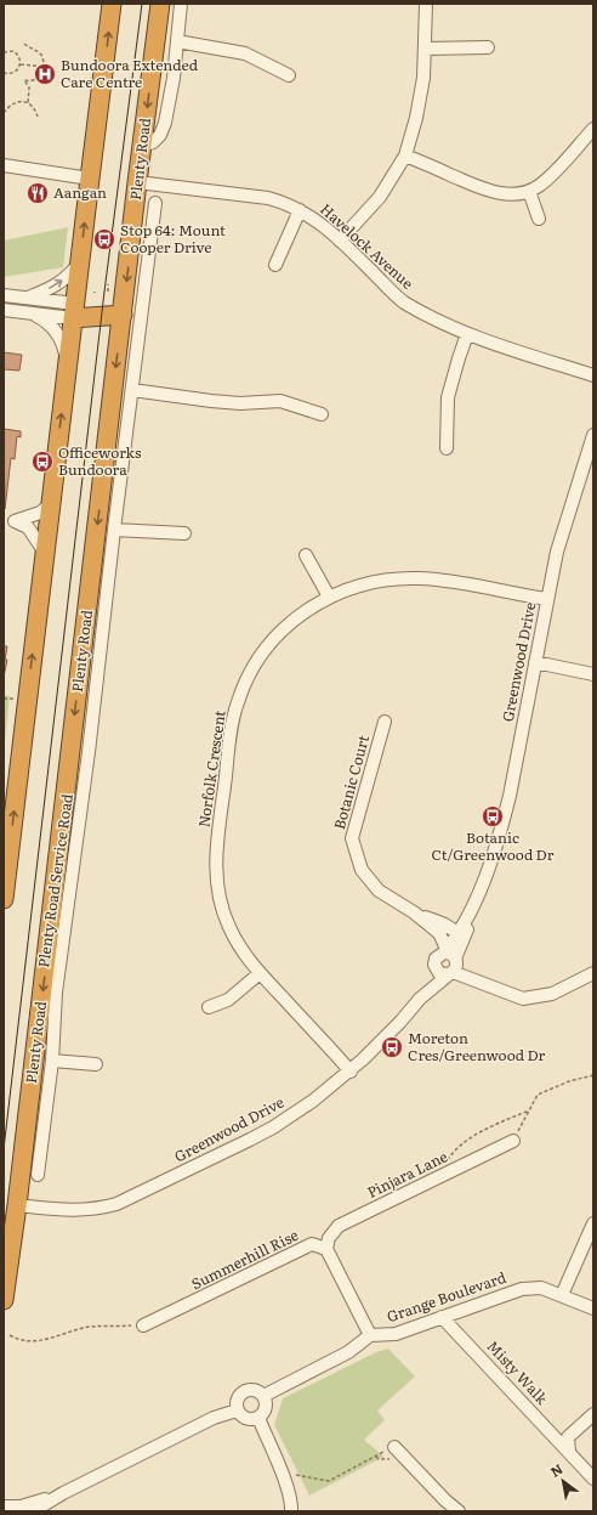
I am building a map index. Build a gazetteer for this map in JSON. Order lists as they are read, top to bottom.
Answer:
{
  "streets": {
    "highway": ["Plenty Road"],
    "street": [
      "Havelock Avenue",
      "Greenwood Drive",
      "Norfolk Crescent",
      "Botanic Court",
      "Plenty Road Service Road",
      "Pinjara Lane",
      "Summerhill Rise",
      "Grange Boulevard",
      "Misty Walk"
    ]
  },
  "crossings": [
    ["Plenty Road", "Havelock Avenue"],
    ["Plenty Road", "Greenwood Drive"],
    ["Plenty Road", "Plenty Road Service Road"],
    ["Greenwood Drive", "Norfolk Crescent"],
    ["Greenwood Drive", "Botanic Court"],
    ["Pinjara Lane", "Summerhill Rise"],
    ["Grange Boulevard", "Misty Walk"]
  ],
  "places": {
    "hospital": ["Bundoora Extended Care Centre"],
    "restaurant": ["Aangan"],
    "bus stop": [
      "Stop 64: Mount Cooper Drive",
      "Officeworks Bundoora",
      "Botanic Ct/Greenwood Dr",
      "Moreton Cres/Greenwood Dr"
    ]
  },
  "north": "top left"
}
